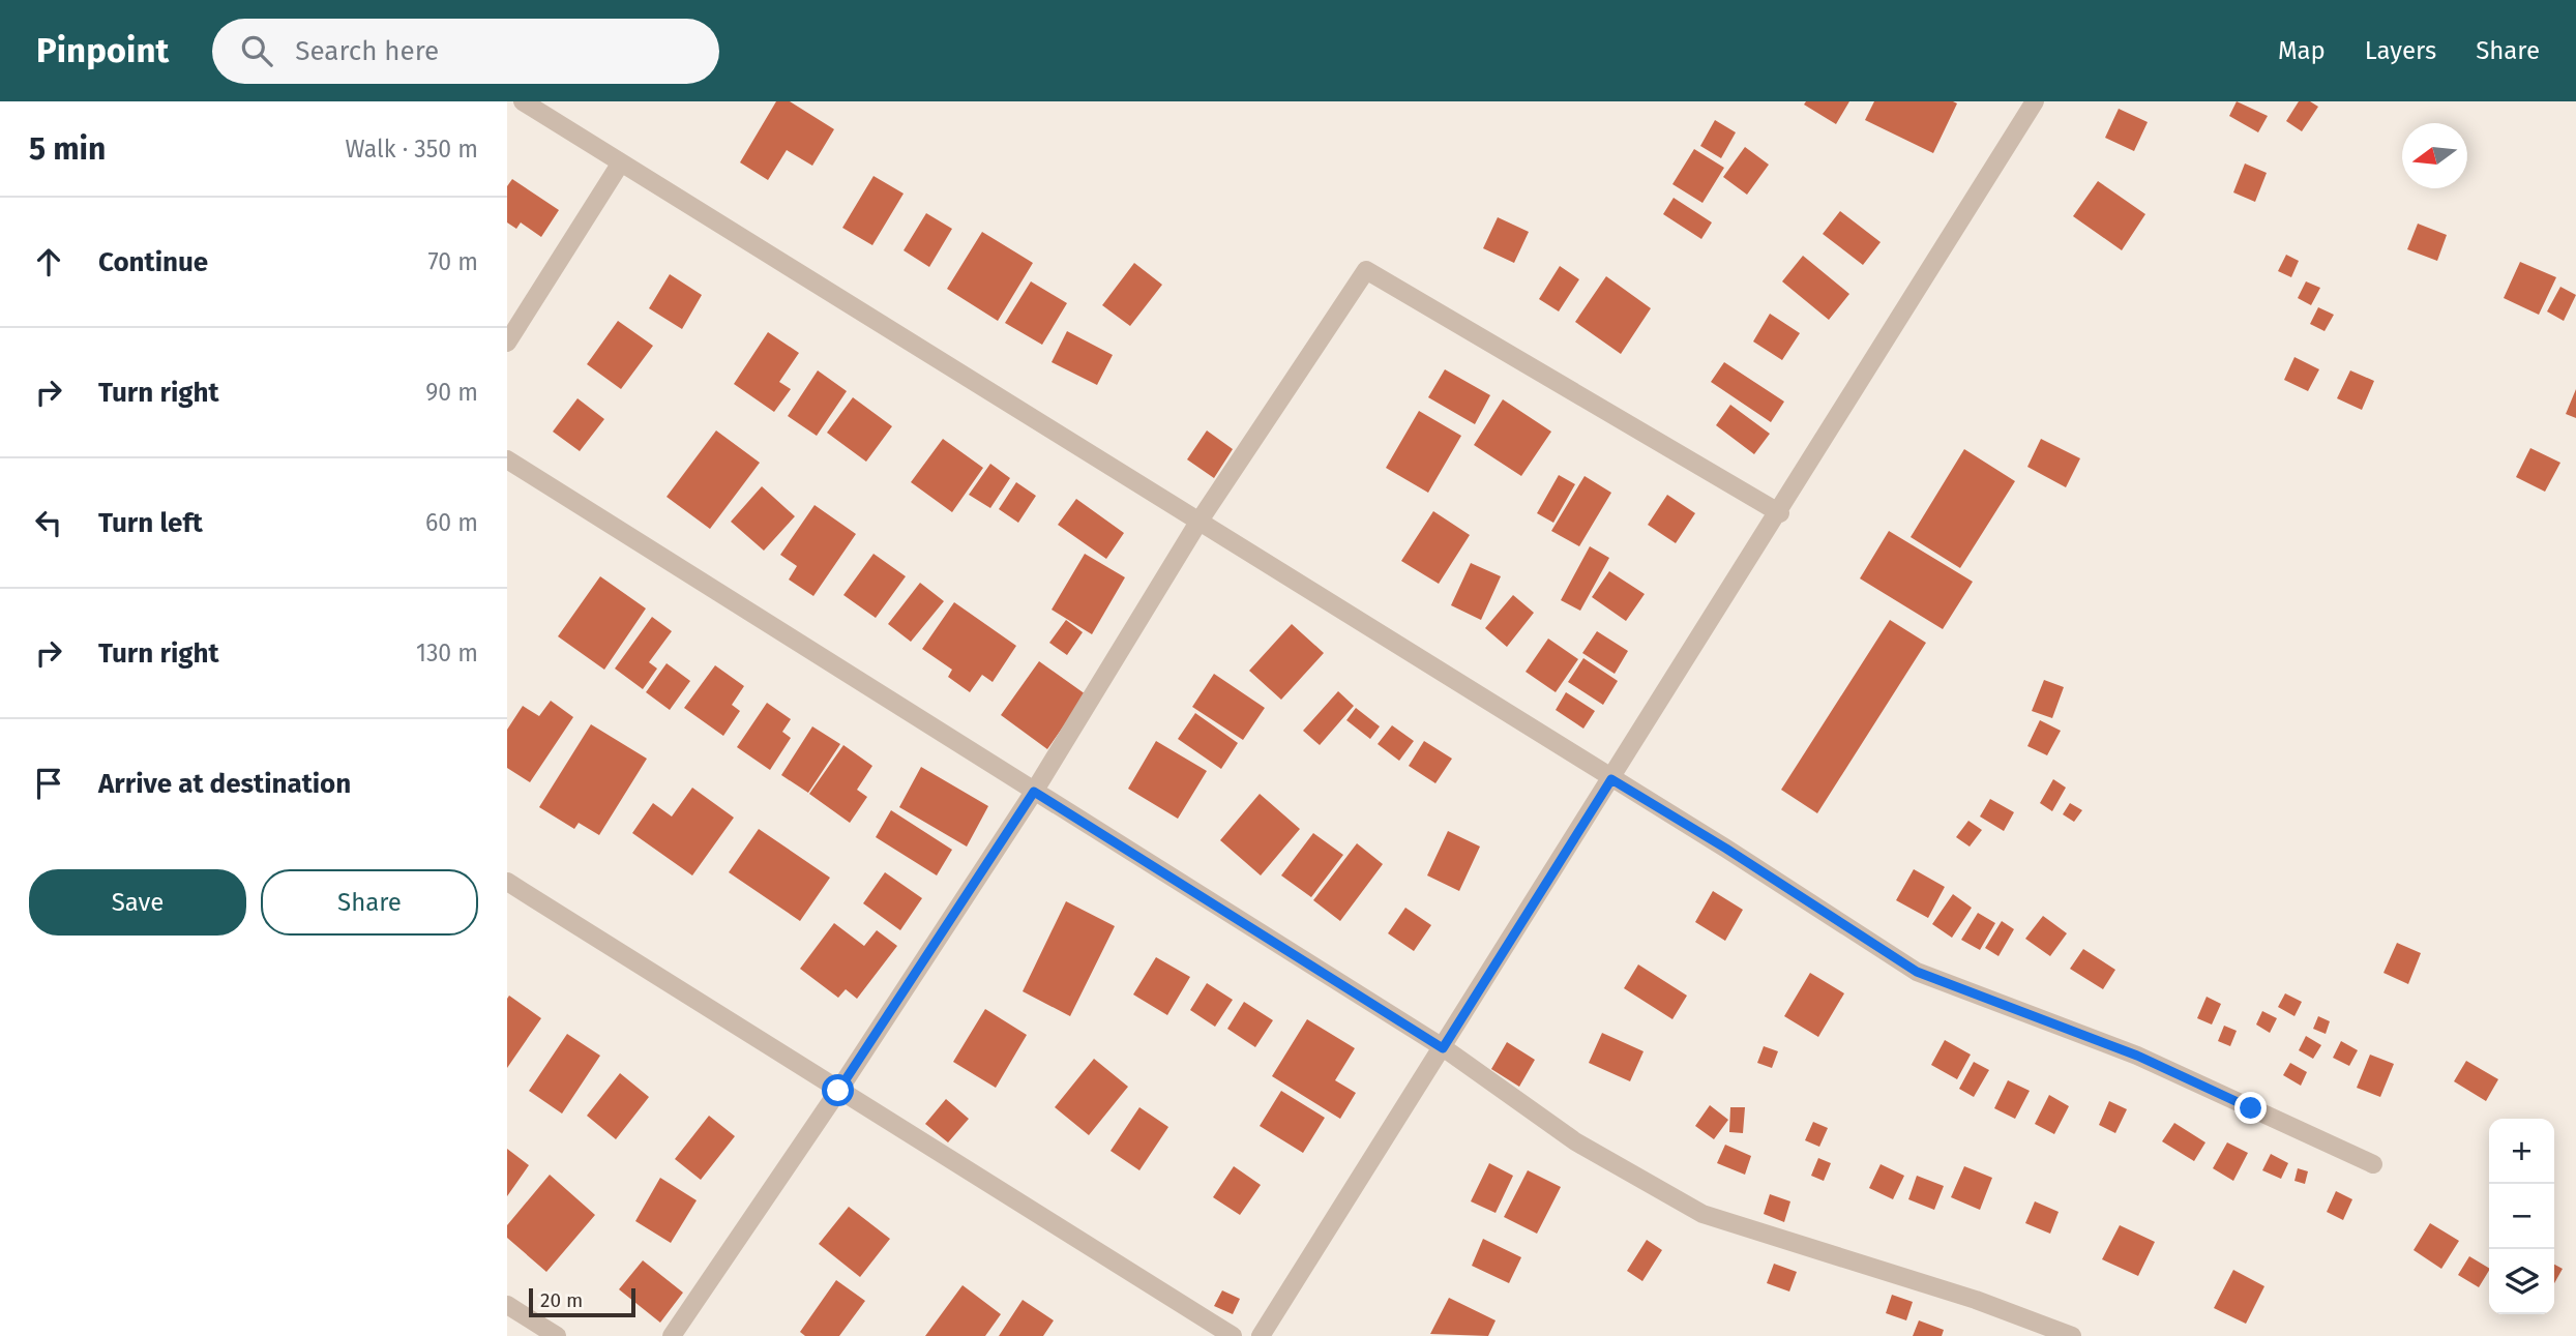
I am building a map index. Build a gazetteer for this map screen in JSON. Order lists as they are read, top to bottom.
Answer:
{
  "scale_bar": "20 m",
  "north": "left",
  "page": {
    "header": "Pinpoint",
    "search": "Search here",
    "nav": ["Map", "Layers", "Share"],
    "heading": ["5 min", "Walk · 350 m"],
    "list": [
      ["Continue", "70 m"],
      ["Turn right", "90 m"],
      ["Turn left", "60 m"],
      ["Turn right", "130 m"],
      "Arrive at destination"
    ],
    "buttons": ["Save", "Share"],
    "map_buttons": ["+", "−"],
    "scale": "20 m"
  }
}
